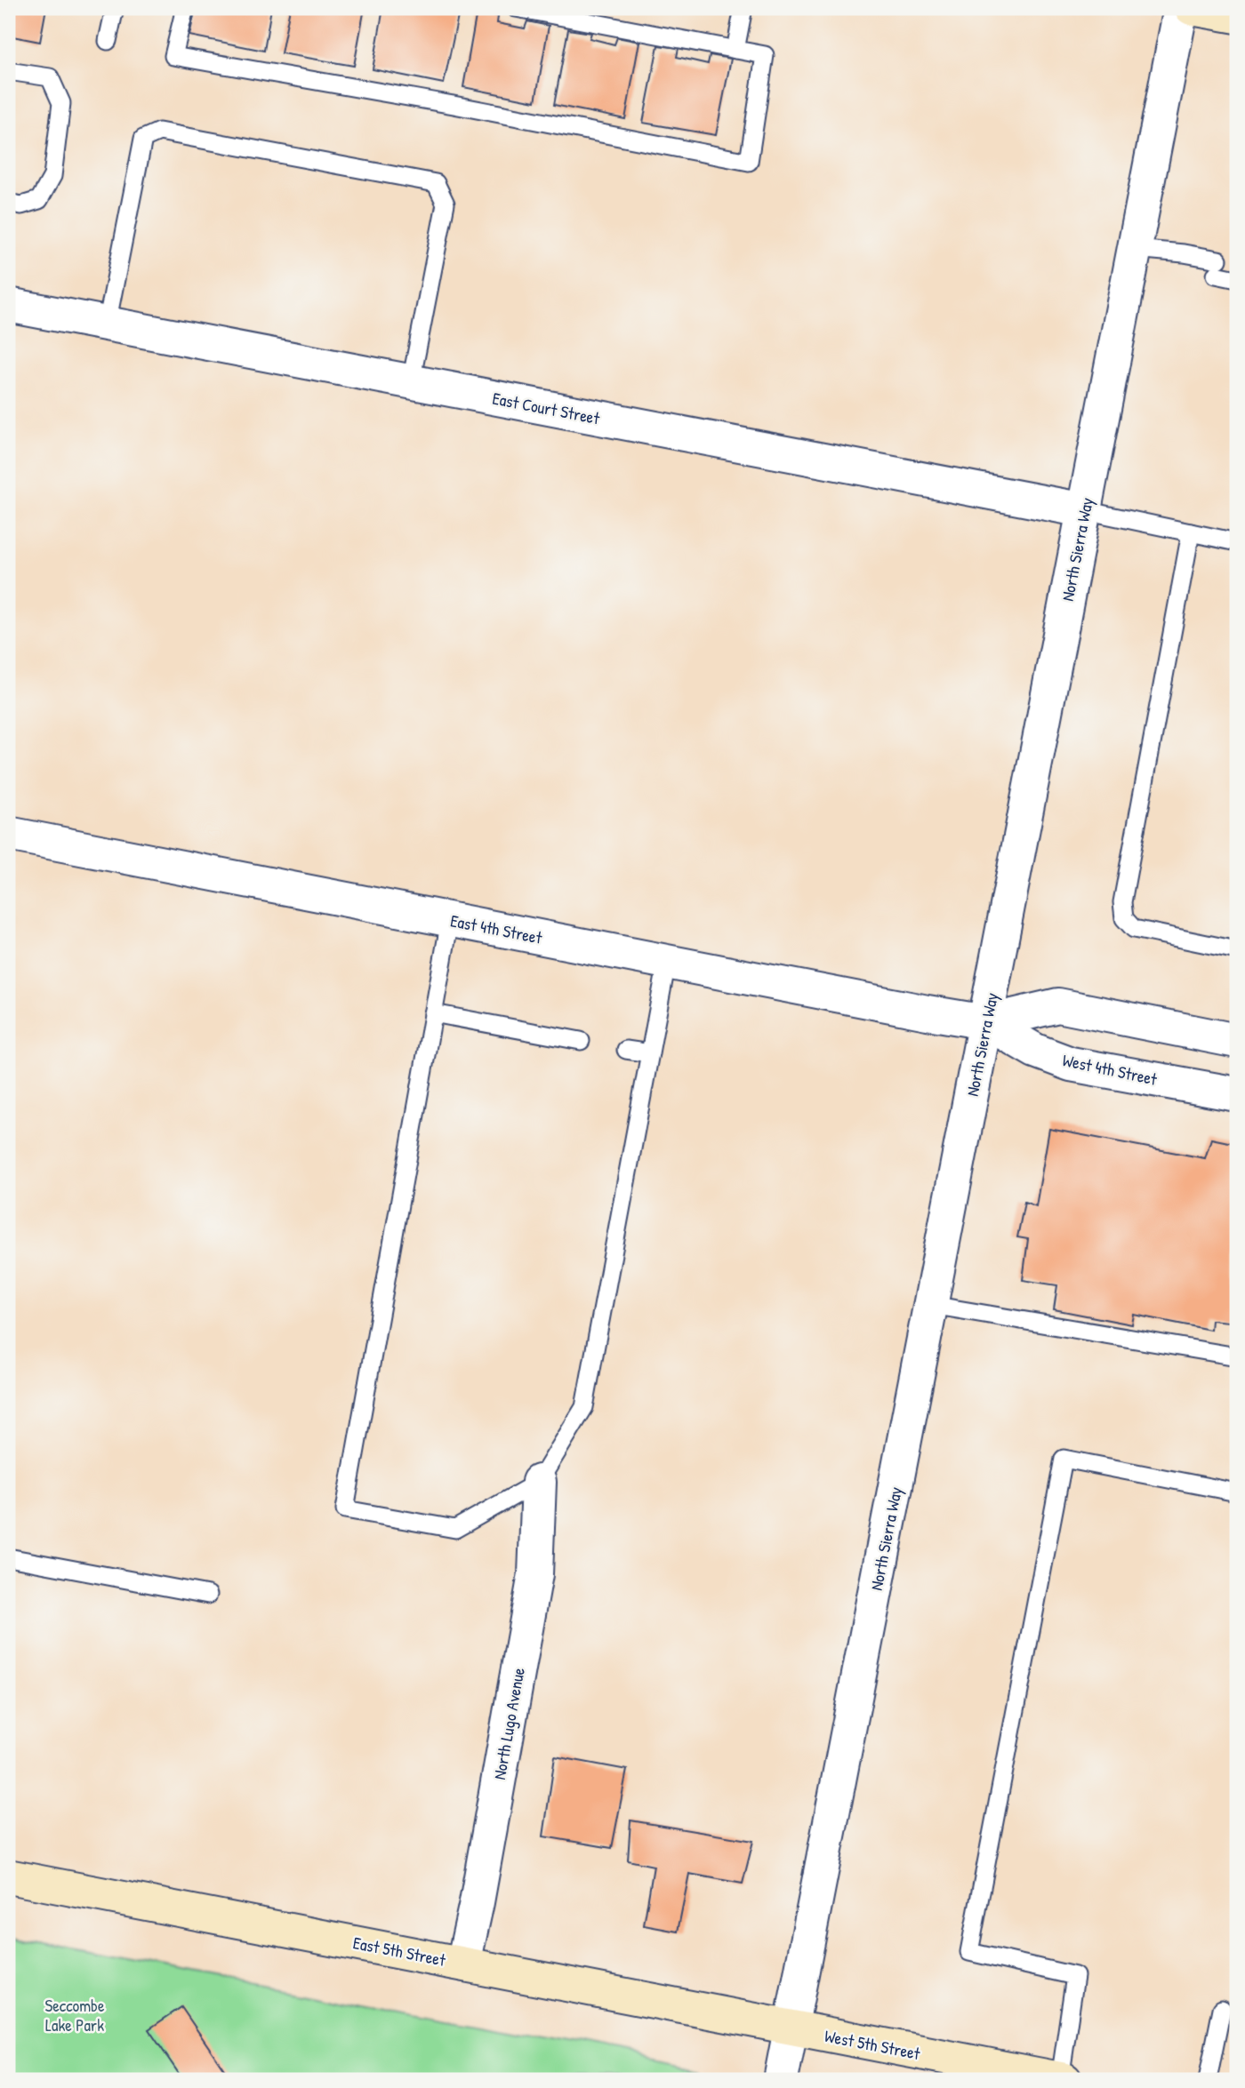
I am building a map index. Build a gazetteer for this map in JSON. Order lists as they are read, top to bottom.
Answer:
{
  "streets": {
    "main road": ["East 5th Street", "West 5th Street"],
    "street": [
      "East Court Street",
      "North Sierra Way",
      "East 4th Street",
      "West 4th Street",
      "North Lugo Avenue"
    ]
  },
  "crossings": [
    ["East Court Street", "North Sierra Way"],
    ["North Sierra Way", "East 4th Street"],
    ["North Sierra Way", "West 4th Street"],
    ["North Sierra Way", "East 5th Street"],
    ["North Sierra Way", "West 5th Street"],
    ["East 4th Street", "West 4th Street"],
    ["North Lugo Avenue", "East 5th Street"],
    ["East 5th Street", "West 5th Street"]
  ],
  "parks": ["Seccombe Lake Park"]
}
